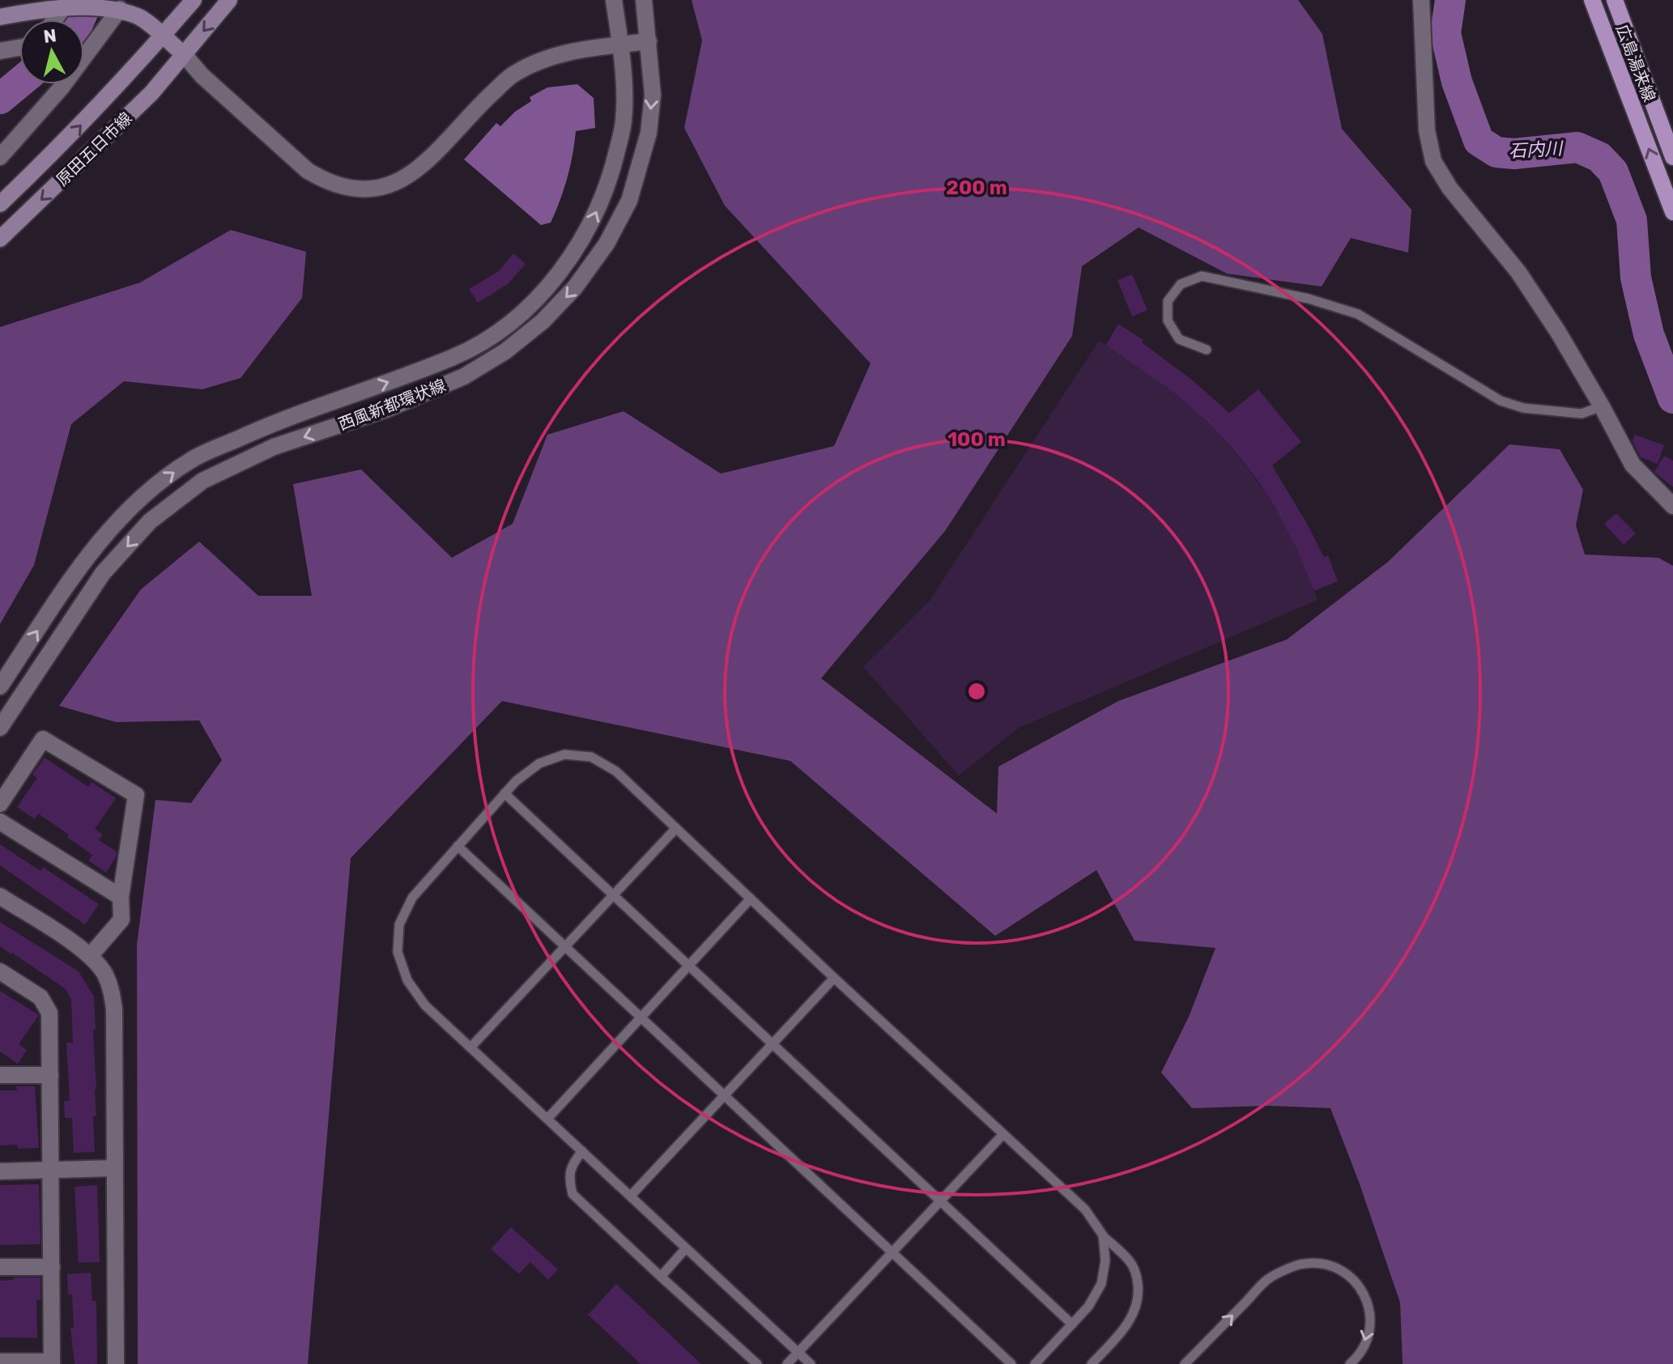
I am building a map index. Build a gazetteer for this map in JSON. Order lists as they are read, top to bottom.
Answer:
{
  "streets": {
    "main road": ["広島湯来線", "原田五日市線"],
    "street": ["西風新都環状線"]
  },
  "water": ["石内川"],
  "north": "top",
  "rings": ["200 m", "100 m"]
}
